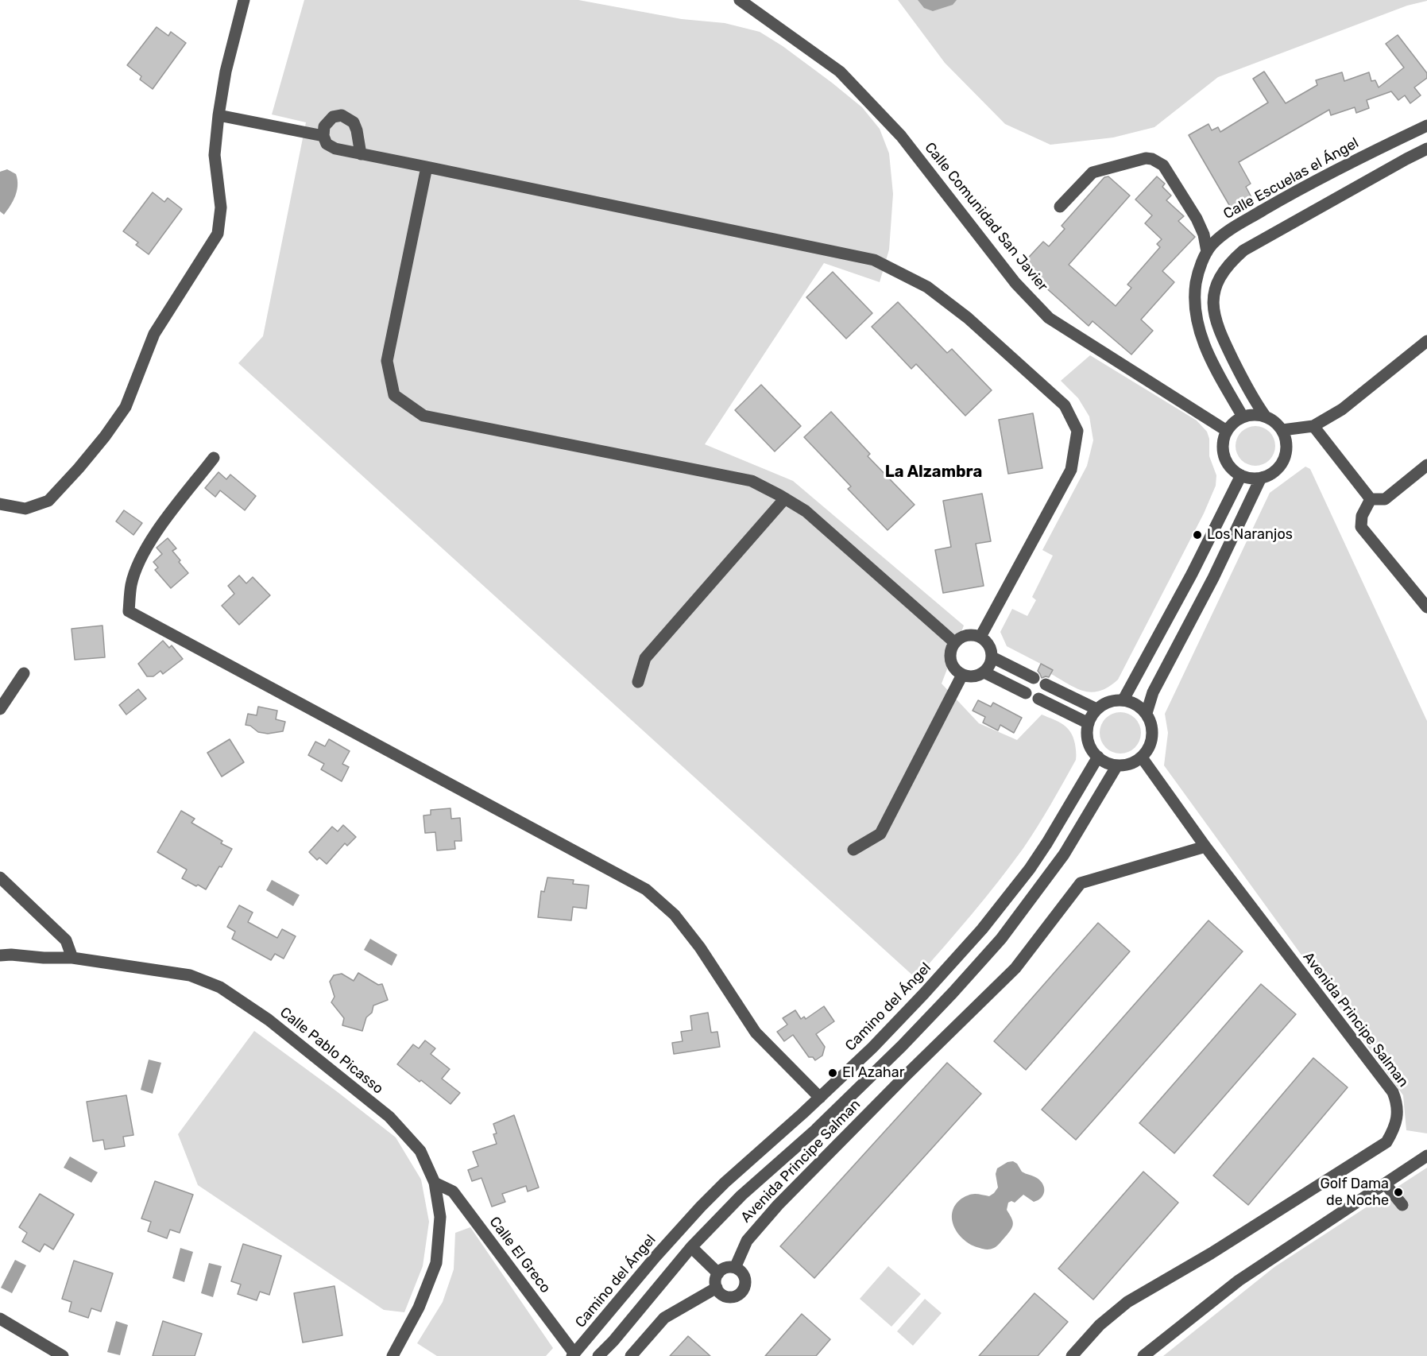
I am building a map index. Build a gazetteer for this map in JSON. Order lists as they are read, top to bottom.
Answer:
{
  "streets": {
    "street": [
      "Calle Escuelas el Ángel",
      "Calle Comunidad San Javier",
      "Camino del Ángel",
      "Avenida Principe Salman",
      "Calle Pablo Picasso",
      "Calle El Greco"
    ]
  },
  "crossings": [
    ["Calle Escuelas el Ángel", "Calle Comunidad San Javier"],
    ["Camino del Ángel", "Avenida Principe Salman"],
    ["Camino del Ángel", "Calle El Greco"],
    ["Calle Pablo Picasso", "Calle El Greco"]
  ],
  "districts": ["La Alzambra"],
  "places": ["Los Naranjos", "El Azahar", "Golf Dama de Noche"]
}
